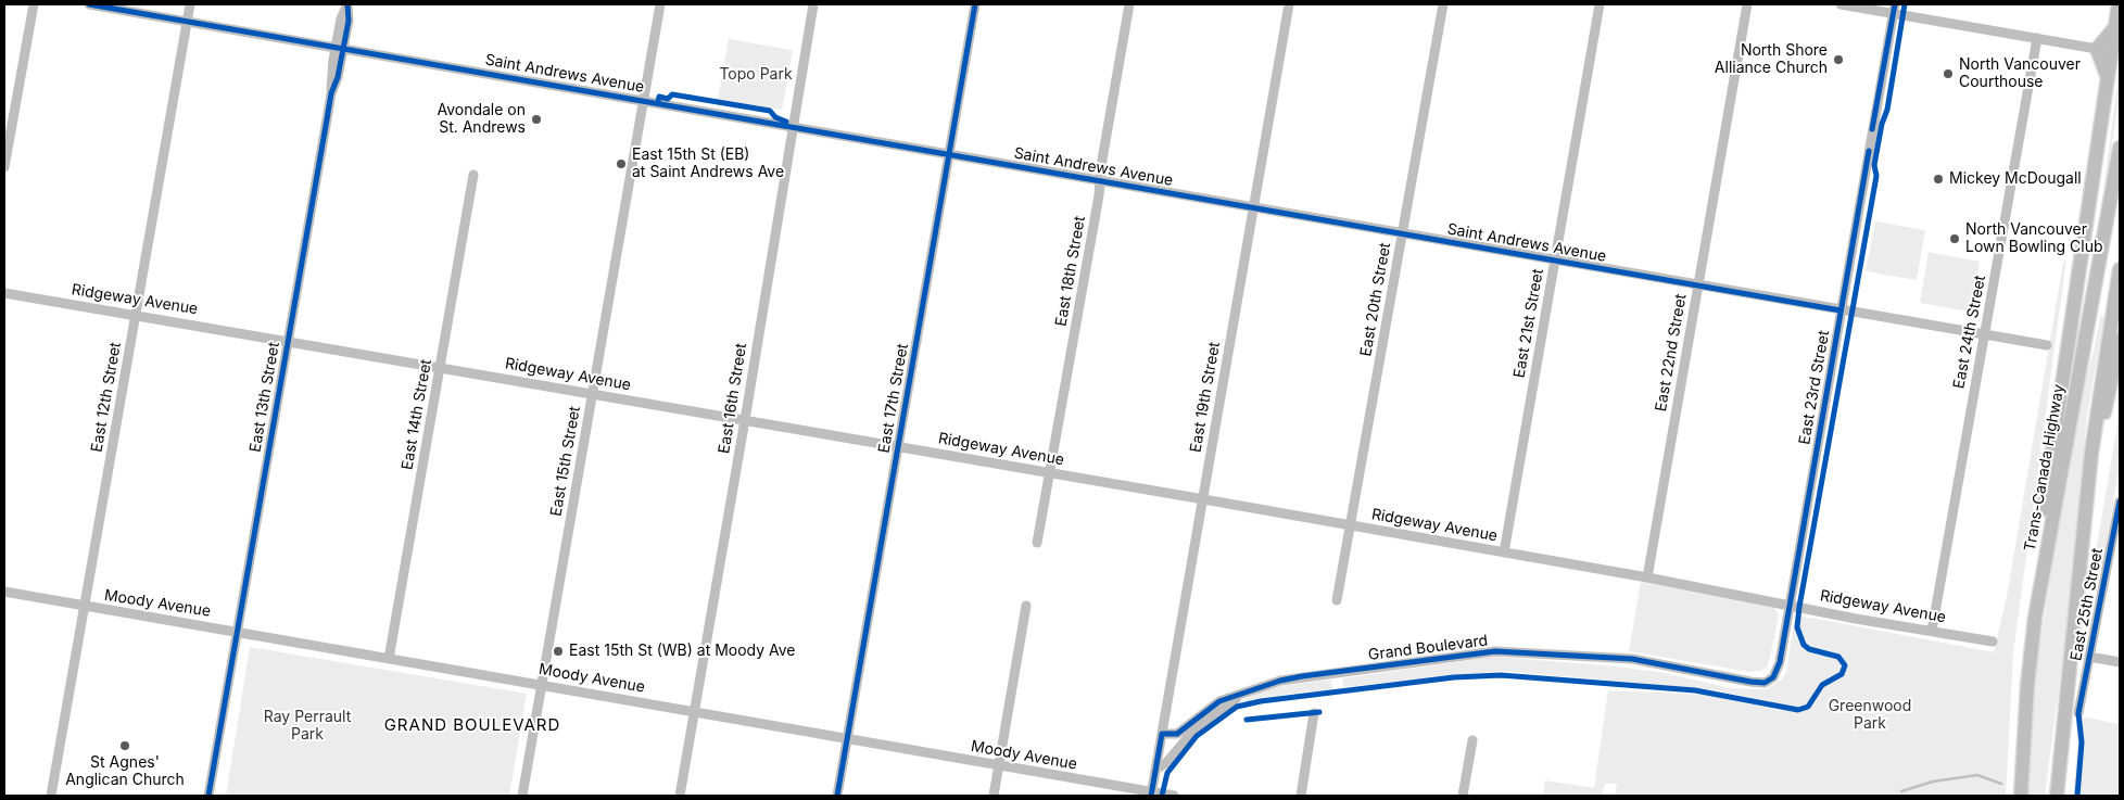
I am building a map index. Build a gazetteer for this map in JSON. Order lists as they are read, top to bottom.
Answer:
{
  "streets": {
    "highway": ["Trans-Canada Highway"],
    "street": [
      "Saint Andrews Avenue",
      "East 18th Street",
      "Ridgeway Avenue",
      "East 20th Street",
      "East 21st Street",
      "East 24th Street",
      "East 22nd Street",
      "East 23rd Street",
      "East 12th Street",
      "East 13th Street",
      "East 19th Street",
      "East 16th Street",
      "East 17th Street",
      "East 14th Street",
      "East 15th Street",
      "Moody Avenue",
      "East 25th Street",
      "Grand Boulevard"
    ]
  },
  "crossings": [
    ["Saint Andrews Avenue", "East 18th Street"],
    ["Saint Andrews Avenue", "East 20th Street"],
    ["Saint Andrews Avenue", "East 21st Street"],
    ["Saint Andrews Avenue", "East 24th Street"],
    ["Saint Andrews Avenue", "East 22nd Street"],
    ["Saint Andrews Avenue", "East 23rd Street"],
    ["Saint Andrews Avenue", "East 12th Street"],
    ["Saint Andrews Avenue", "East 13th Street"],
    ["Saint Andrews Avenue", "East 19th Street"],
    ["Saint Andrews Avenue", "East 16th Street"],
    ["Saint Andrews Avenue", "East 17th Street"],
    ["Saint Andrews Avenue", "East 15th Street"],
    ["East 18th Street", "Ridgeway Avenue"],
    ["Ridgeway Avenue", "East 20th Street"],
    ["Ridgeway Avenue", "East 21st Street"],
    ["Ridgeway Avenue", "East 24th Street"],
    ["Ridgeway Avenue", "East 22nd Street"],
    ["Ridgeway Avenue", "East 23rd Street"],
    ["Ridgeway Avenue", "East 12th Street"],
    ["Ridgeway Avenue", "East 13th Street"],
    ["Ridgeway Avenue", "East 19th Street"],
    ["Ridgeway Avenue", "East 16th Street"],
    ["Ridgeway Avenue", "East 17th Street"],
    ["Ridgeway Avenue", "East 14th Street"],
    ["Ridgeway Avenue", "East 15th Street"],
    ["East 23rd Street", "Grand Boulevard"],
    ["East 12th Street", "Moody Avenue"],
    ["East 13th Street", "Moody Avenue"],
    ["East 19th Street", "Moody Avenue"],
    ["East 19th Street", "Grand Boulevard"],
    ["East 16th Street", "Moody Avenue"],
    ["East 17th Street", "Moody Avenue"],
    ["East 14th Street", "Moody Avenue"],
    ["East 15th Street", "Moody Avenue"]
  ],
  "districts": ["GRAND BOULEVARD"],
  "parks": ["Topo Park", "Greenwood Park", "Ray Perrault Park"],
  "places": [
    "North Shore Alliance Church",
    "North Vancouver Courthouse",
    "Avondale on St. Andrews",
    "East 15th St (EB) at Saint Andrews Ave",
    "Mickey McDougall",
    "North Vancouver Lown Bowling Club",
    "East 15th St (WB) at Moody Ave",
    "St Agnes' Anglican Church"
  ]
}
